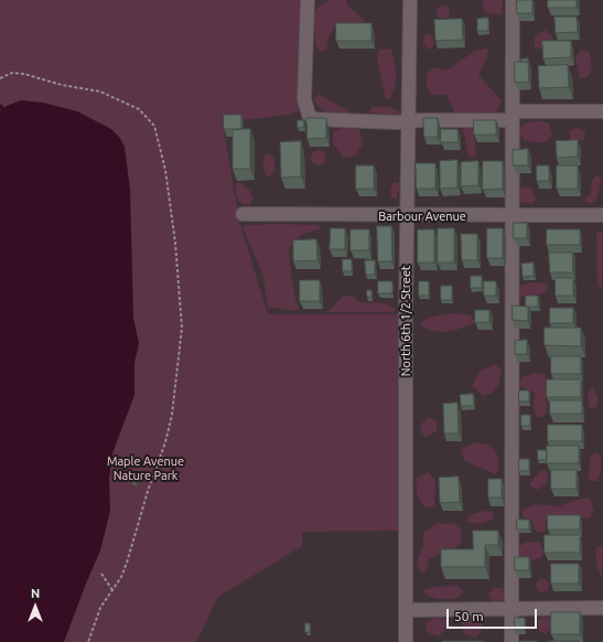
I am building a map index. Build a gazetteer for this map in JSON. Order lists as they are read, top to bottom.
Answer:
{
  "streets": {
    "street": ["Barbour Avenue", "North 6th 1/2 Street"]
  },
  "crossings": [
    ["Barbour Avenue", "North 6th 1/2 Street"]
  ],
  "parks": ["Maple Avenue Nature Park"],
  "scale_bar": "50 m",
  "north": "top"
}
